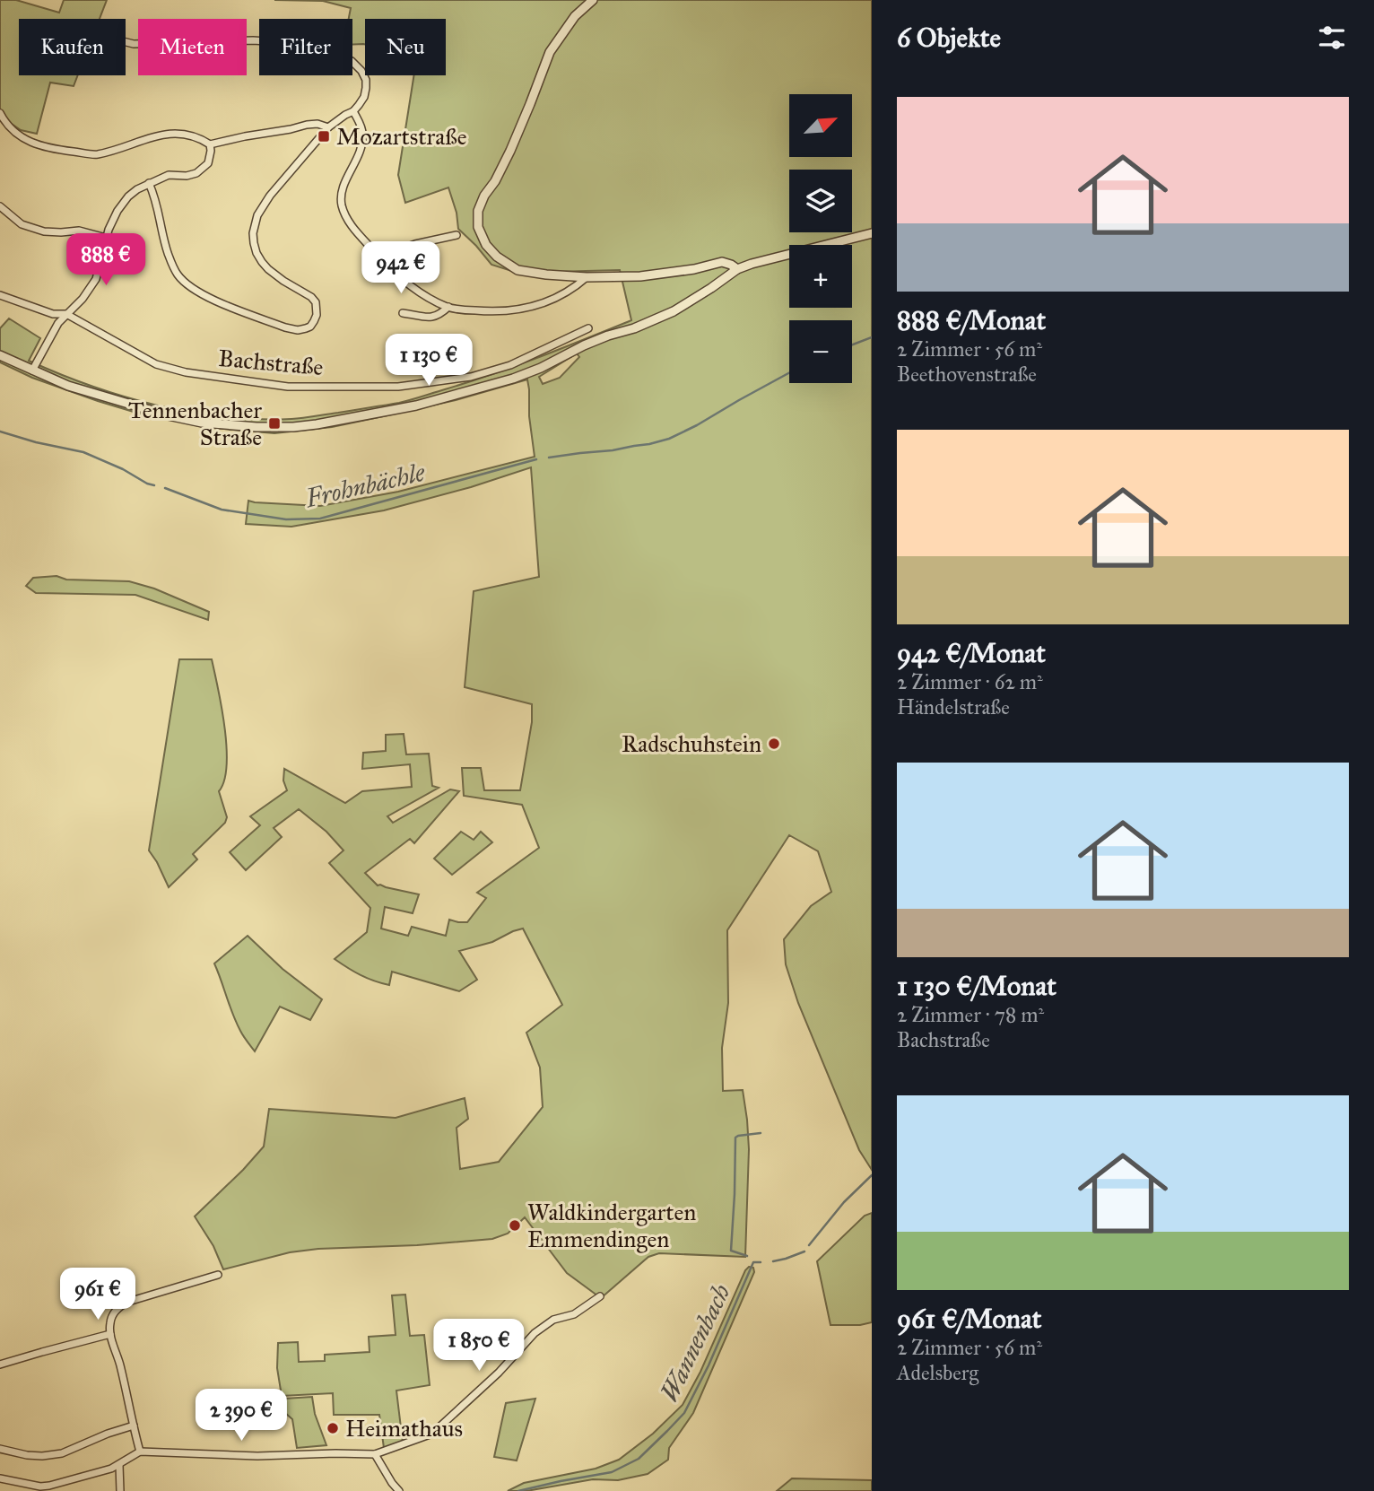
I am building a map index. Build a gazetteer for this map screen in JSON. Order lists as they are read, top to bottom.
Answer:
{
  "streets": {
    "street": ["Bachstraße"]
  },
  "water": ["Frohnbächle", "Wannenbach"],
  "places": {
    "transit": ["Mozartstraße", "Tennenbacher Straße"],
    "other": ["Radschuhstein", "Waldkindergarten Emmendingen", "Heimathaus"]
  },
  "north": "top right",
  "page": {
    "heading": "6 Objekte",
    "chip": [
      "Kaufen",
      "Mieten",
      "Filter",
      "Neu"
    ],
    "list": [
      {
        "name": "888 €/Monat",
        "note": "2 Zimmer · 56 m² · Beethovenstraße"
      },
      {
        "name": "942 €/Monat",
        "note": "2 Zimmer · 62 m² · Händelstraße"
      },
      {
        "name": "1 130 €/Monat",
        "note": "2 Zimmer · 78 m² · Bachstraße"
      },
      {
        "name": "961 €/Monat",
        "note": "2 Zimmer · 56 m² · Adelsberg"
      }
    ],
    "map_buttons": ["+", "−"],
    "price": [
      "888 €",
      "942 €",
      "1 130 €",
      "961 €",
      "1 850 €",
      "2 390 €"
    ]
  }
}
